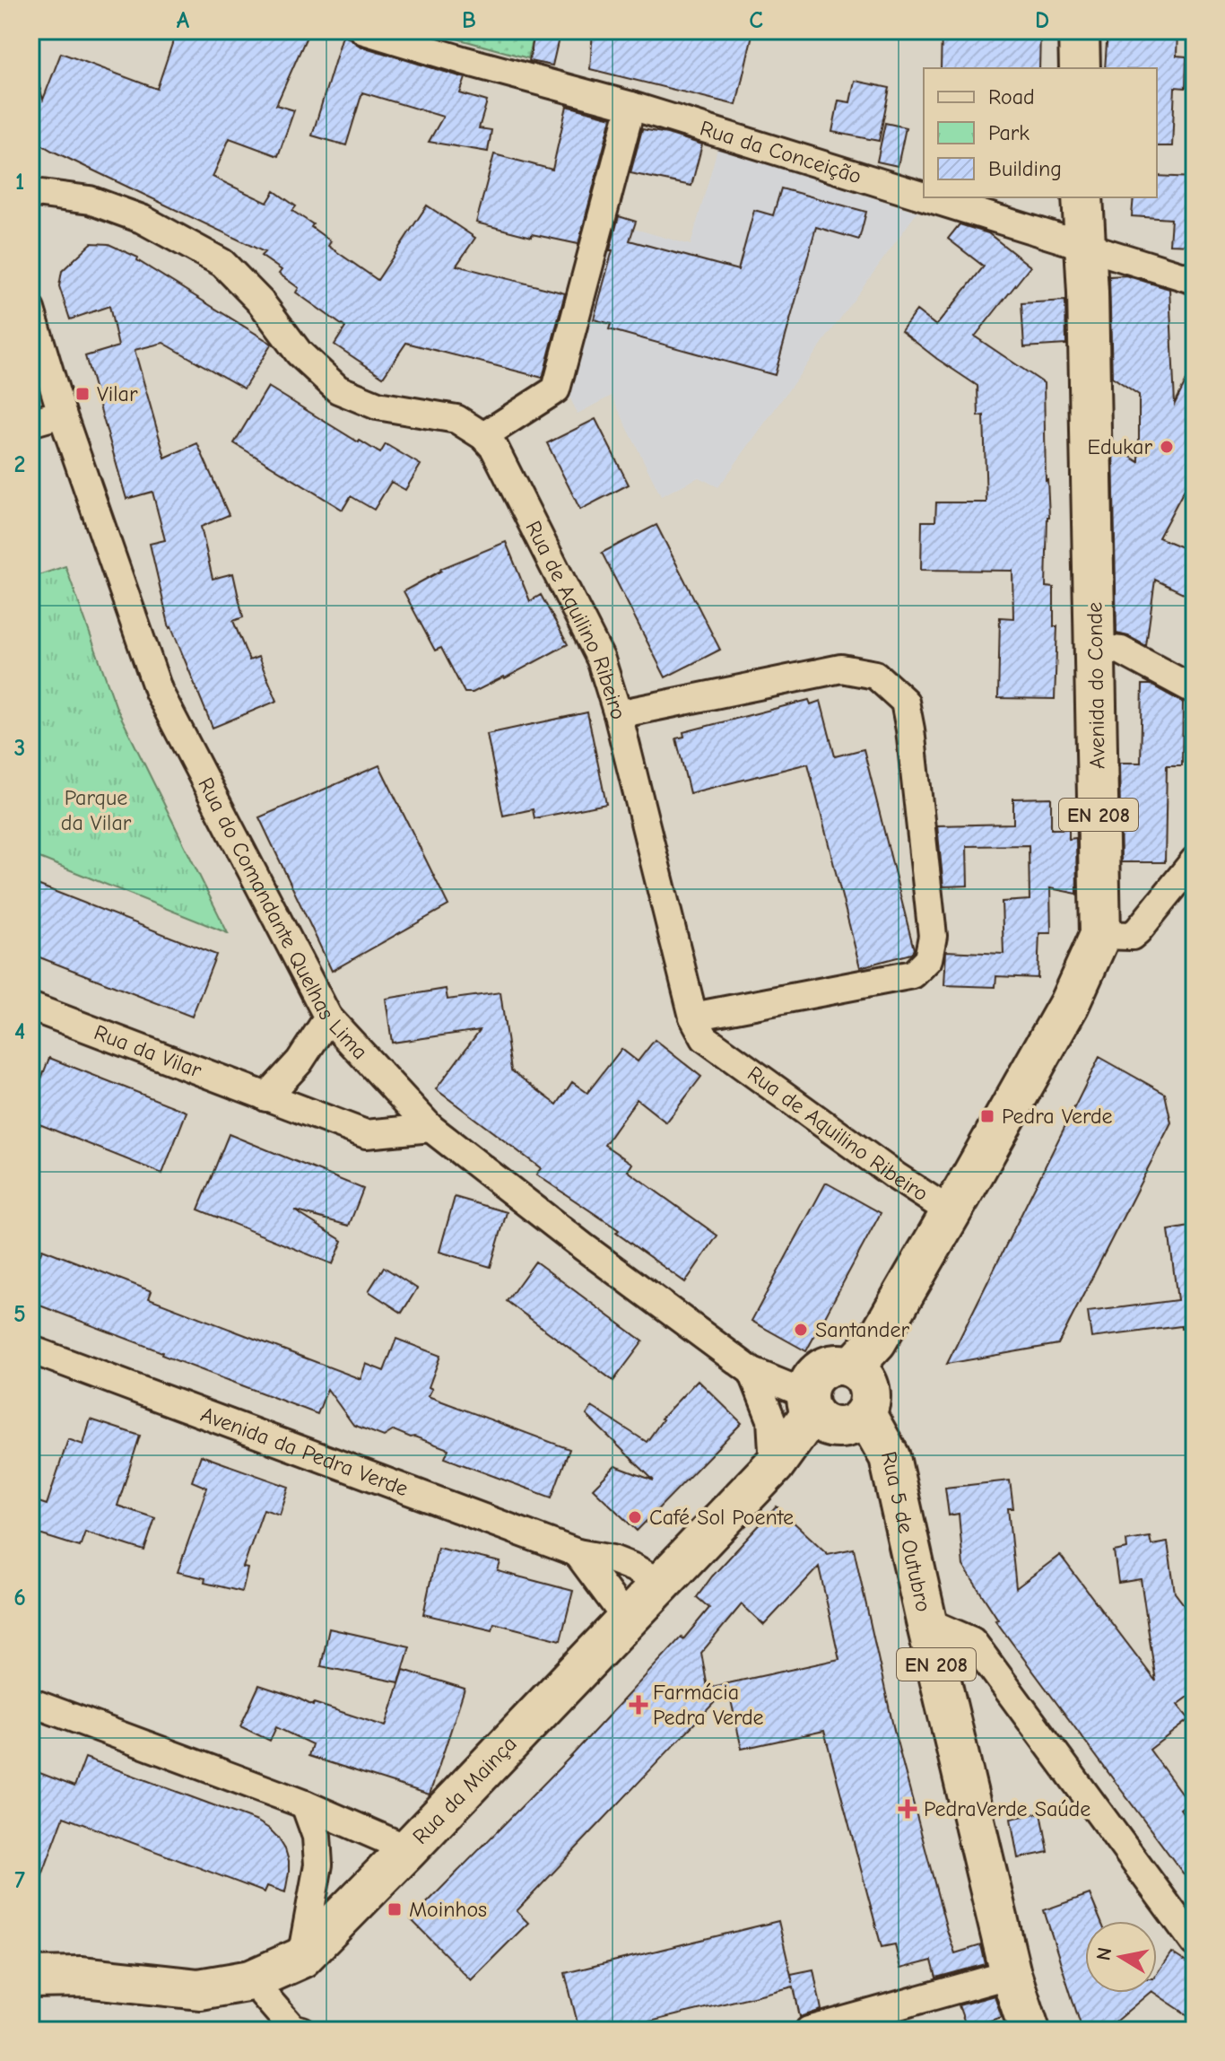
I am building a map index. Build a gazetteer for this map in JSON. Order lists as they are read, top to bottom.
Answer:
{
  "streets": {
    "main road": [
      "Avenida do Conde",
      "EN 208",
      "Rua 5 de Outubro",
      "Rua da Mainça"
    ],
    "street": [
      "Rua da Conceição",
      "Rua de Aquilino Ribeiro",
      "Rua do Comandante Quelhas Lima",
      "Rua da Vilar",
      "Avenida da Pedra Verde"
    ]
  },
  "crossings": [
    ["Rua da Conceição", "Avenida do Conde"],
    ["Rua de Aquilino Ribeiro", "Avenida do Conde"],
    ["Avenida do Conde", "Rua do Comandante Quelhas Lima"],
    ["Avenida do Conde", "Rua 5 de Outubro"],
    ["Avenida do Conde", "Rua da Mainça"],
    ["Rua do Comandante Quelhas Lima", "Rua da Vilar"],
    ["Rua do Comandante Quelhas Lima", "Rua 5 de Outubro"],
    ["Rua do Comandante Quelhas Lima", "Rua da Mainça"],
    ["Avenida da Pedra Verde", "Rua da Mainça"],
    ["Rua 5 de Outubro", "Rua da Mainça"]
  ],
  "parks": ["Parque da Vilar"],
  "places": {
    "transit": ["Vilar", "Pedra Verde", "Moinhos"],
    "other": ["Edukar", "Santander", "Café Sol Poente"],
    "health": ["Farmácia Pedra Verde", "PedraVerde Saúde"]
  },
  "legend": ["Road", "Park", "Building"],
  "north": "left",
  "grid": {
    "columns": [
      "A",
      "B",
      "C",
      "D"
    ],
    "rows": [
      "1",
      "2",
      "3",
      "4",
      "5",
      "6",
      "7"
    ]
  }
}
